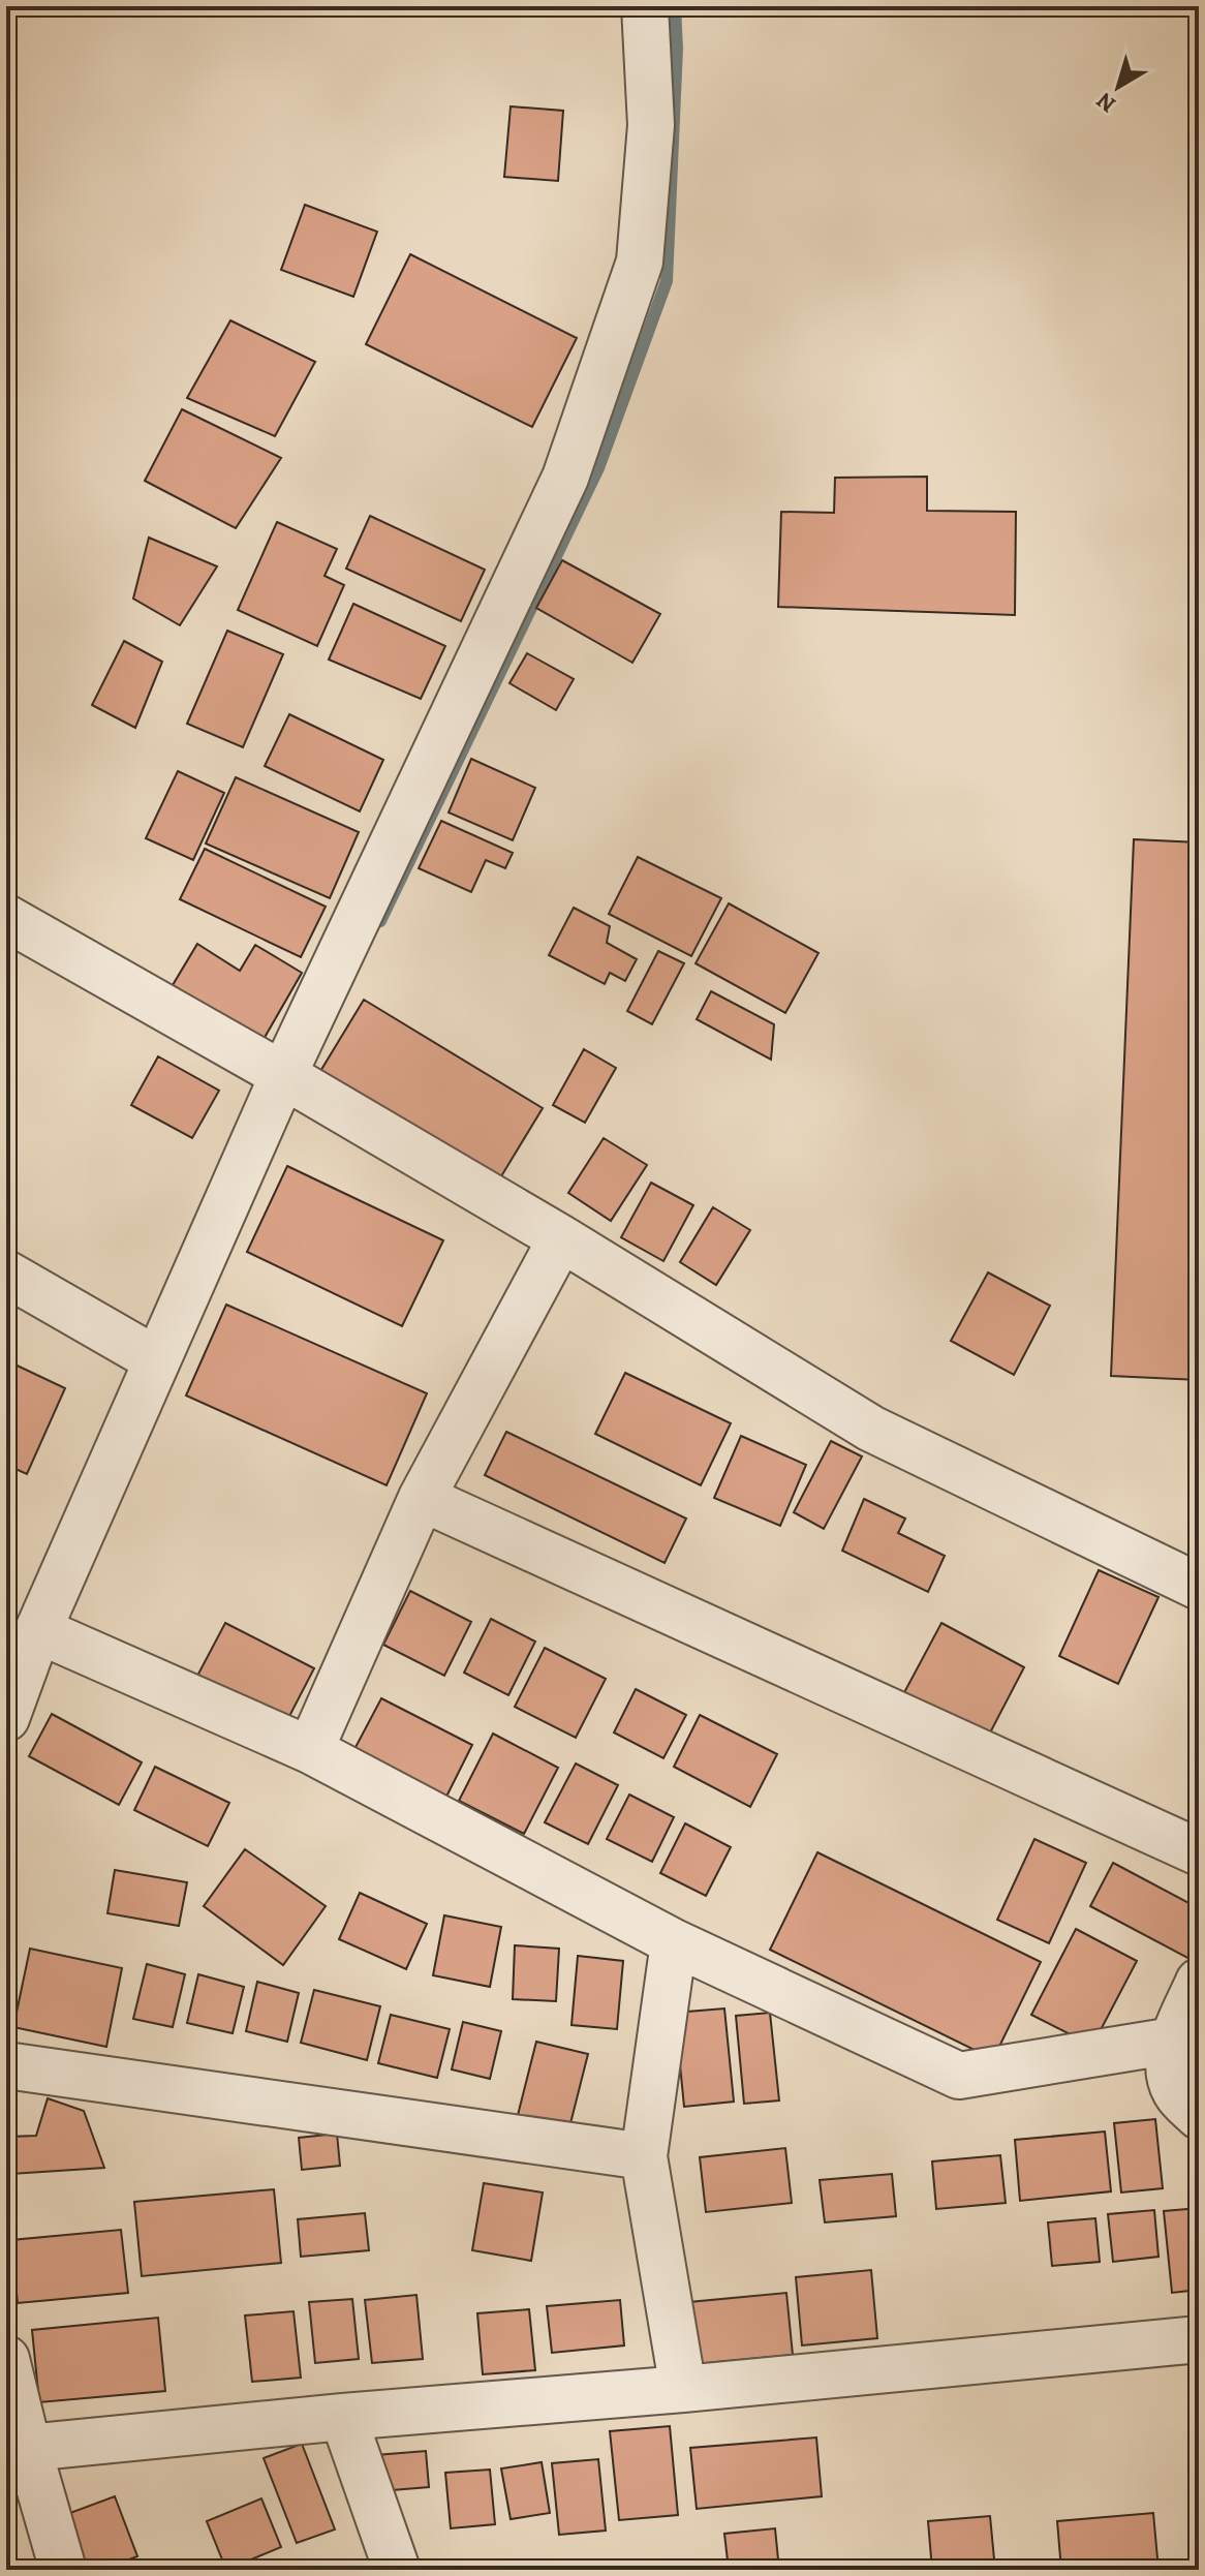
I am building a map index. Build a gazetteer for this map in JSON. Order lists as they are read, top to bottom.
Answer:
{
  "north": "bottom left"
}
